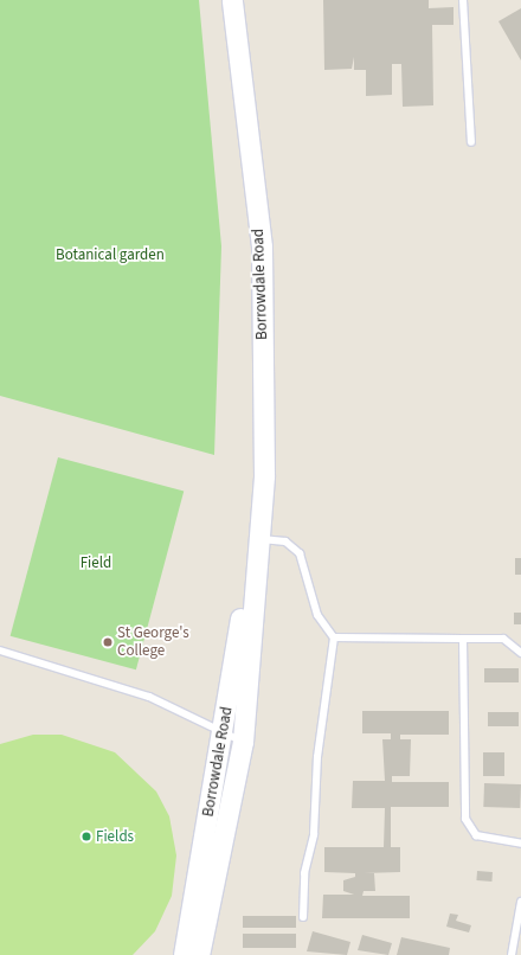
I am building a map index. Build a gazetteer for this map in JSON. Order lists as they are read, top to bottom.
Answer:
{
  "streets": {
    "main road": ["Borrowdale Road"]
  },
  "parks": ["Botanical garden", "Field"],
  "places": ["St George's College", "Fields"]
}
